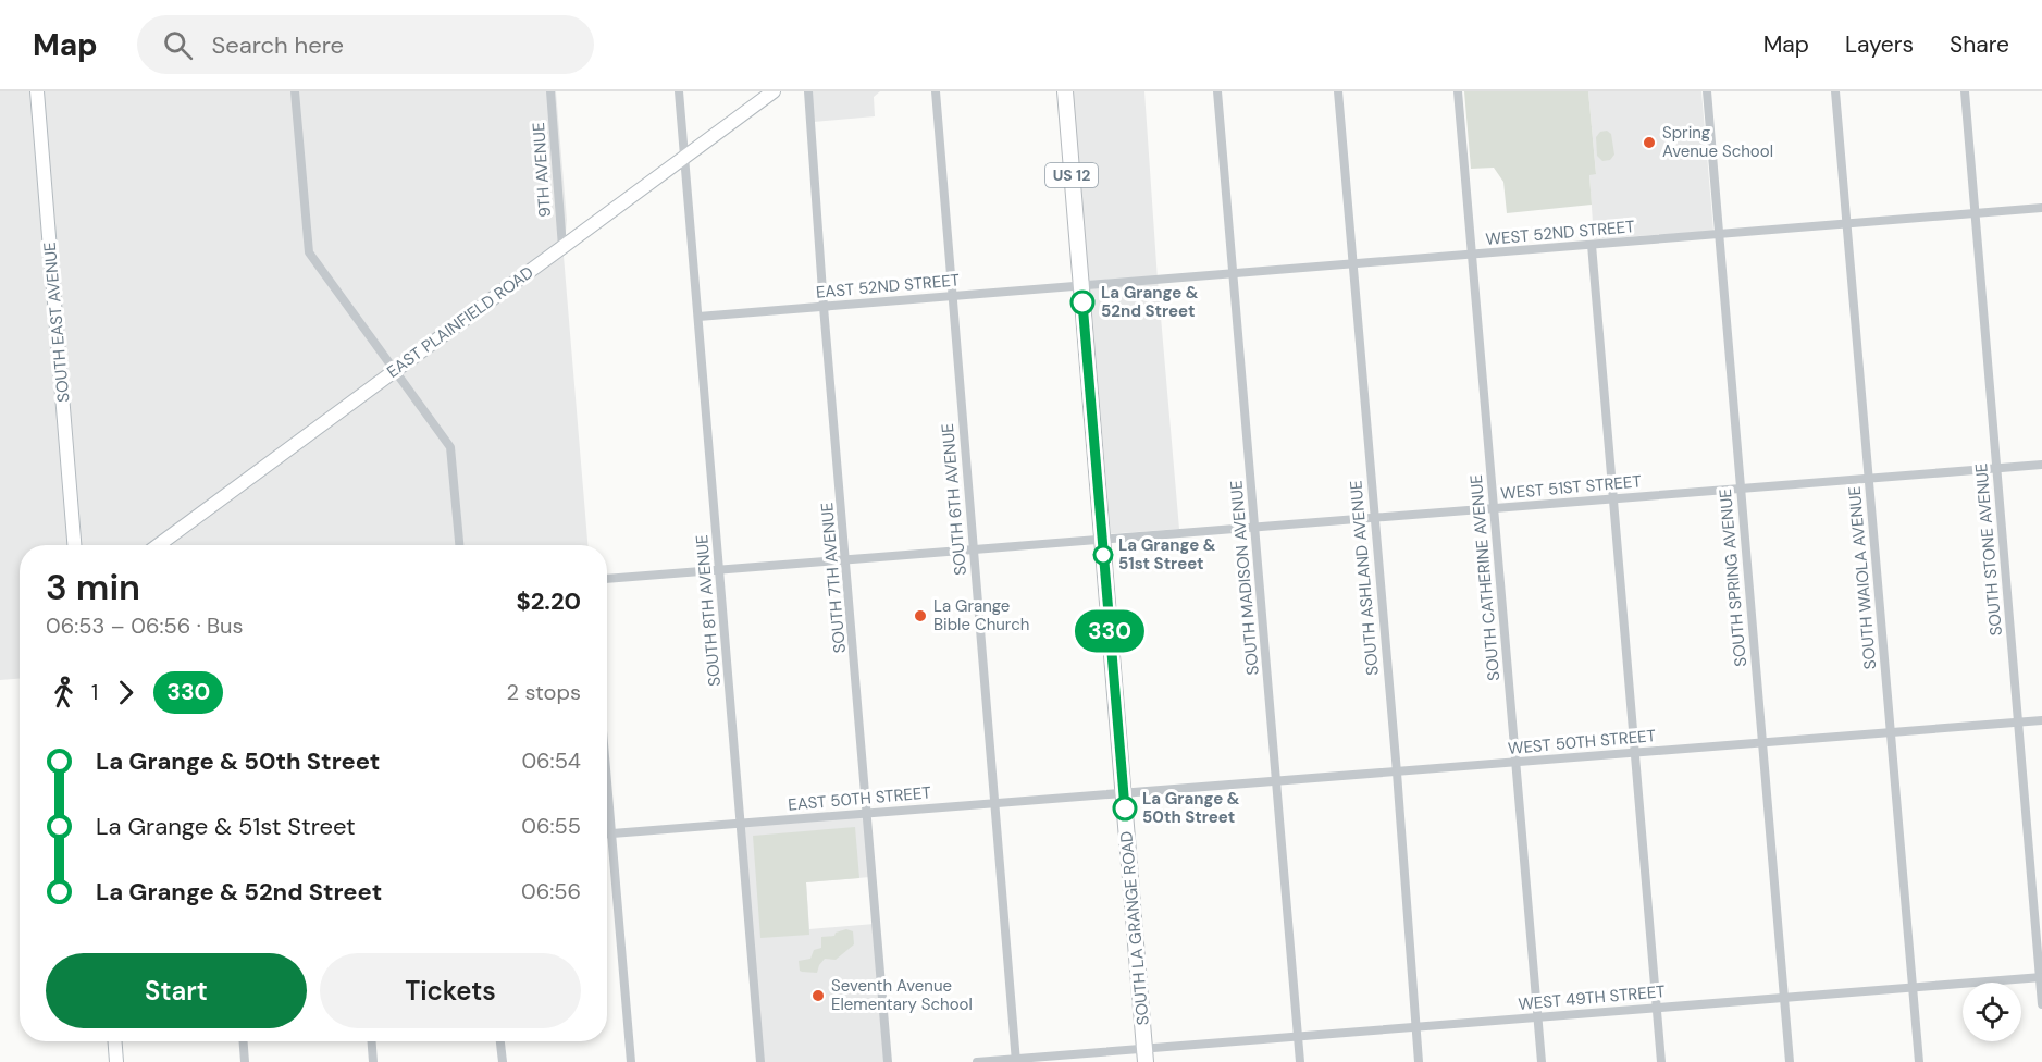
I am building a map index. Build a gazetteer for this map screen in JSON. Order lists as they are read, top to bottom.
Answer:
{
  "streets": {
    "main road": [
      "US 12",
      "SOUTH EAST AVENUE",
      "EAST PLAINFIELD ROAD",
      "SOUTH LA GRANGE ROAD"
    ],
    "street": [
      "9TH AVENUE",
      "WEST 52ND STREET",
      "EAST 52ND STREET",
      "WEST 51ST STREET",
      "SOUTH 6TH AVENUE",
      "SOUTH STONE AVENUE",
      "SOUTH 7TH AVENUE",
      "SOUTH MADISON AVENUE",
      "SOUTH ASHLAND AVENUE",
      "SOUTH CATHERINE AVENUE",
      "SOUTH SPRING AVENUE",
      "SOUTH WAIOLA AVENUE",
      "SOUTH 8TH AVENUE",
      "WEST 50TH STREET",
      "EAST 50TH STREET",
      "WEST 49TH STREET"
    ]
  },
  "crossings": [
    ["9TH AVENUE", "EAST PLAINFIELD ROAD"],
    ["WEST 52ND STREET", "EAST 52ND STREET"],
    ["WEST 52ND STREET", "SOUTH STONE AVENUE"],
    ["WEST 52ND STREET", "SOUTH MADISON AVENUE"],
    ["WEST 52ND STREET", "SOUTH ASHLAND AVENUE"],
    ["WEST 52ND STREET", "SOUTH CATHERINE AVENUE"],
    ["WEST 52ND STREET", "SOUTH SPRING AVENUE"],
    ["WEST 52ND STREET", "SOUTH WAIOLA AVENUE"],
    ["WEST 52ND STREET", "SOUTH LA GRANGE ROAD"],
    ["EAST 52ND STREET", "SOUTH 6TH AVENUE"],
    ["EAST 52ND STREET", "SOUTH 7TH AVENUE"],
    ["EAST 52ND STREET", "SOUTH 8TH AVENUE"],
    ["EAST 52ND STREET", "SOUTH LA GRANGE ROAD"],
    ["EAST PLAINFIELD ROAD", "SOUTH 8TH AVENUE"],
    ["WEST 51ST STREET", "SOUTH 6TH AVENUE"],
    ["WEST 51ST STREET", "SOUTH STONE AVENUE"],
    ["WEST 51ST STREET", "SOUTH 7TH AVENUE"],
    ["WEST 51ST STREET", "SOUTH MADISON AVENUE"],
    ["WEST 51ST STREET", "SOUTH ASHLAND AVENUE"],
    ["WEST 51ST STREET", "SOUTH CATHERINE AVENUE"],
    ["WEST 51ST STREET", "SOUTH SPRING AVENUE"],
    ["WEST 51ST STREET", "SOUTH WAIOLA AVENUE"],
    ["WEST 51ST STREET", "SOUTH 8TH AVENUE"],
    ["WEST 51ST STREET", "SOUTH LA GRANGE ROAD"],
    ["SOUTH 6TH AVENUE", "EAST 50TH STREET"],
    ["SOUTH 6TH AVENUE", "WEST 49TH STREET"],
    ["SOUTH STONE AVENUE", "WEST 50TH STREET"],
    ["SOUTH STONE AVENUE", "WEST 49TH STREET"],
    ["SOUTH 7TH AVENUE", "EAST 50TH STREET"],
    ["SOUTH MADISON AVENUE", "WEST 50TH STREET"],
    ["SOUTH MADISON AVENUE", "WEST 49TH STREET"],
    ["SOUTH ASHLAND AVENUE", "WEST 50TH STREET"],
    ["SOUTH ASHLAND AVENUE", "WEST 49TH STREET"],
    ["SOUTH CATHERINE AVENUE", "WEST 50TH STREET"],
    ["SOUTH CATHERINE AVENUE", "WEST 49TH STREET"],
    ["SOUTH SPRING AVENUE", "WEST 50TH STREET"],
    ["SOUTH SPRING AVENUE", "WEST 49TH STREET"],
    ["SOUTH WAIOLA AVENUE", "WEST 50TH STREET"],
    ["SOUTH WAIOLA AVENUE", "WEST 49TH STREET"],
    ["SOUTH 8TH AVENUE", "EAST 50TH STREET"],
    ["WEST 50TH STREET", "EAST 50TH STREET"],
    ["WEST 50TH STREET", "SOUTH LA GRANGE ROAD"],
    ["EAST 50TH STREET", "SOUTH LA GRANGE ROAD"],
    ["SOUTH LA GRANGE ROAD", "WEST 49TH STREET"]
  ],
  "places": [
    "Spring Avenue School",
    "La Grange & 52nd Street",
    "La Grange & 51st Street",
    "La Grange Bible Church",
    "La Grange & 50th Street",
    "Seventh Avenue Elementary School"
  ],
  "lines": ["bus line 330"],
  "page": {
    "header": "Map",
    "search": "Search here",
    "nav": ["Map", "Layers", "Share"],
    "on_map": "330",
    "heading": ["3 min", "06:53 – 06:56 · Bus", "$2.20"],
    "legs": ["1", "330", "2 stops"],
    "list": [
      {
        "name": "La Grange & 50th Street",
        "value": "06:54"
      },
      {
        "name": "La Grange & 51st Street",
        "value": "06:55"
      },
      {
        "name": "La Grange & 52nd Street",
        "value": "06:56"
      }
    ],
    "buttons": ["Start", "Tickets"]
  }
}
